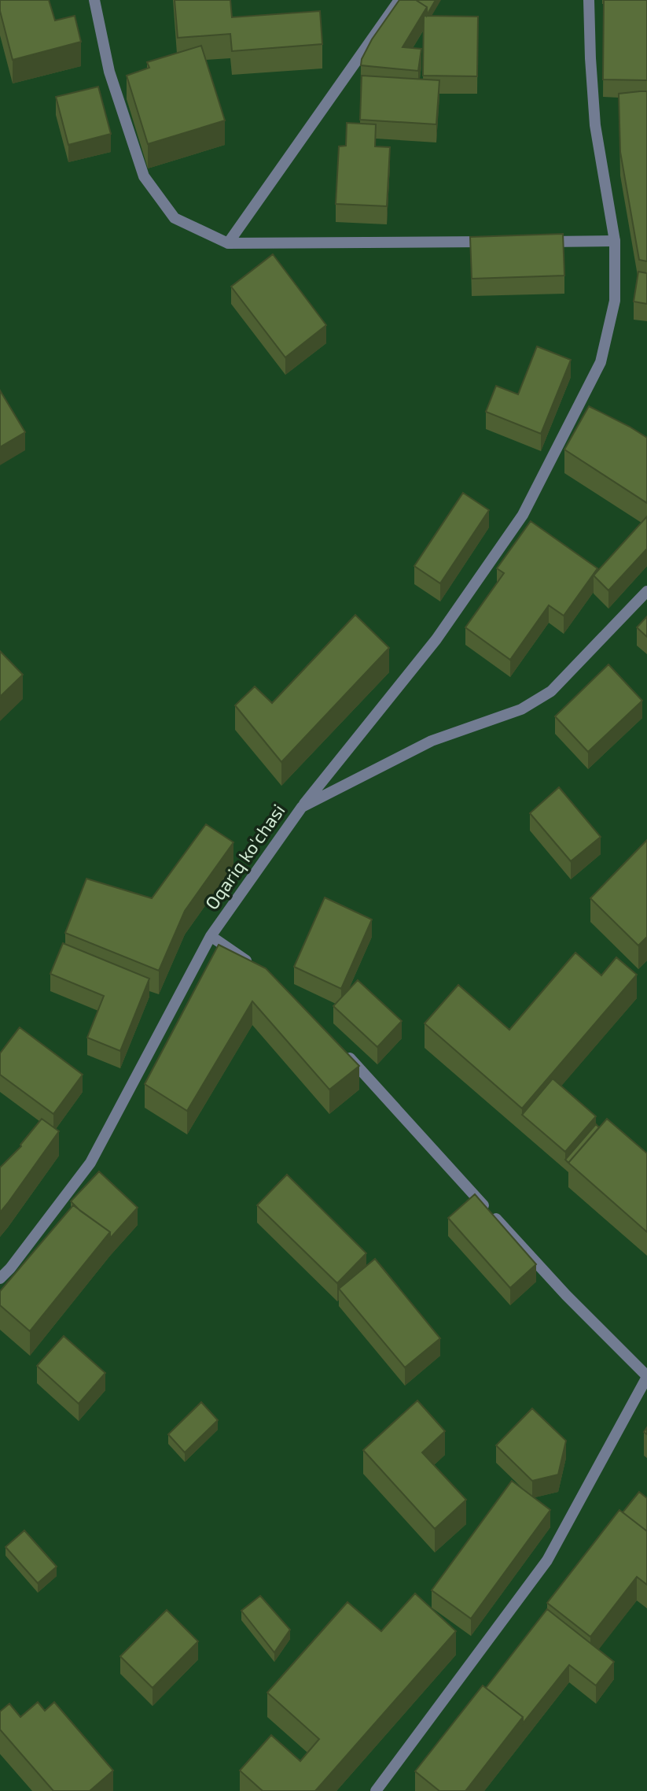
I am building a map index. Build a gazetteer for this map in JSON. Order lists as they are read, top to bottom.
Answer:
{
  "streets": {
    "street": ["Oqariq ko'chasi"]
  }
}
